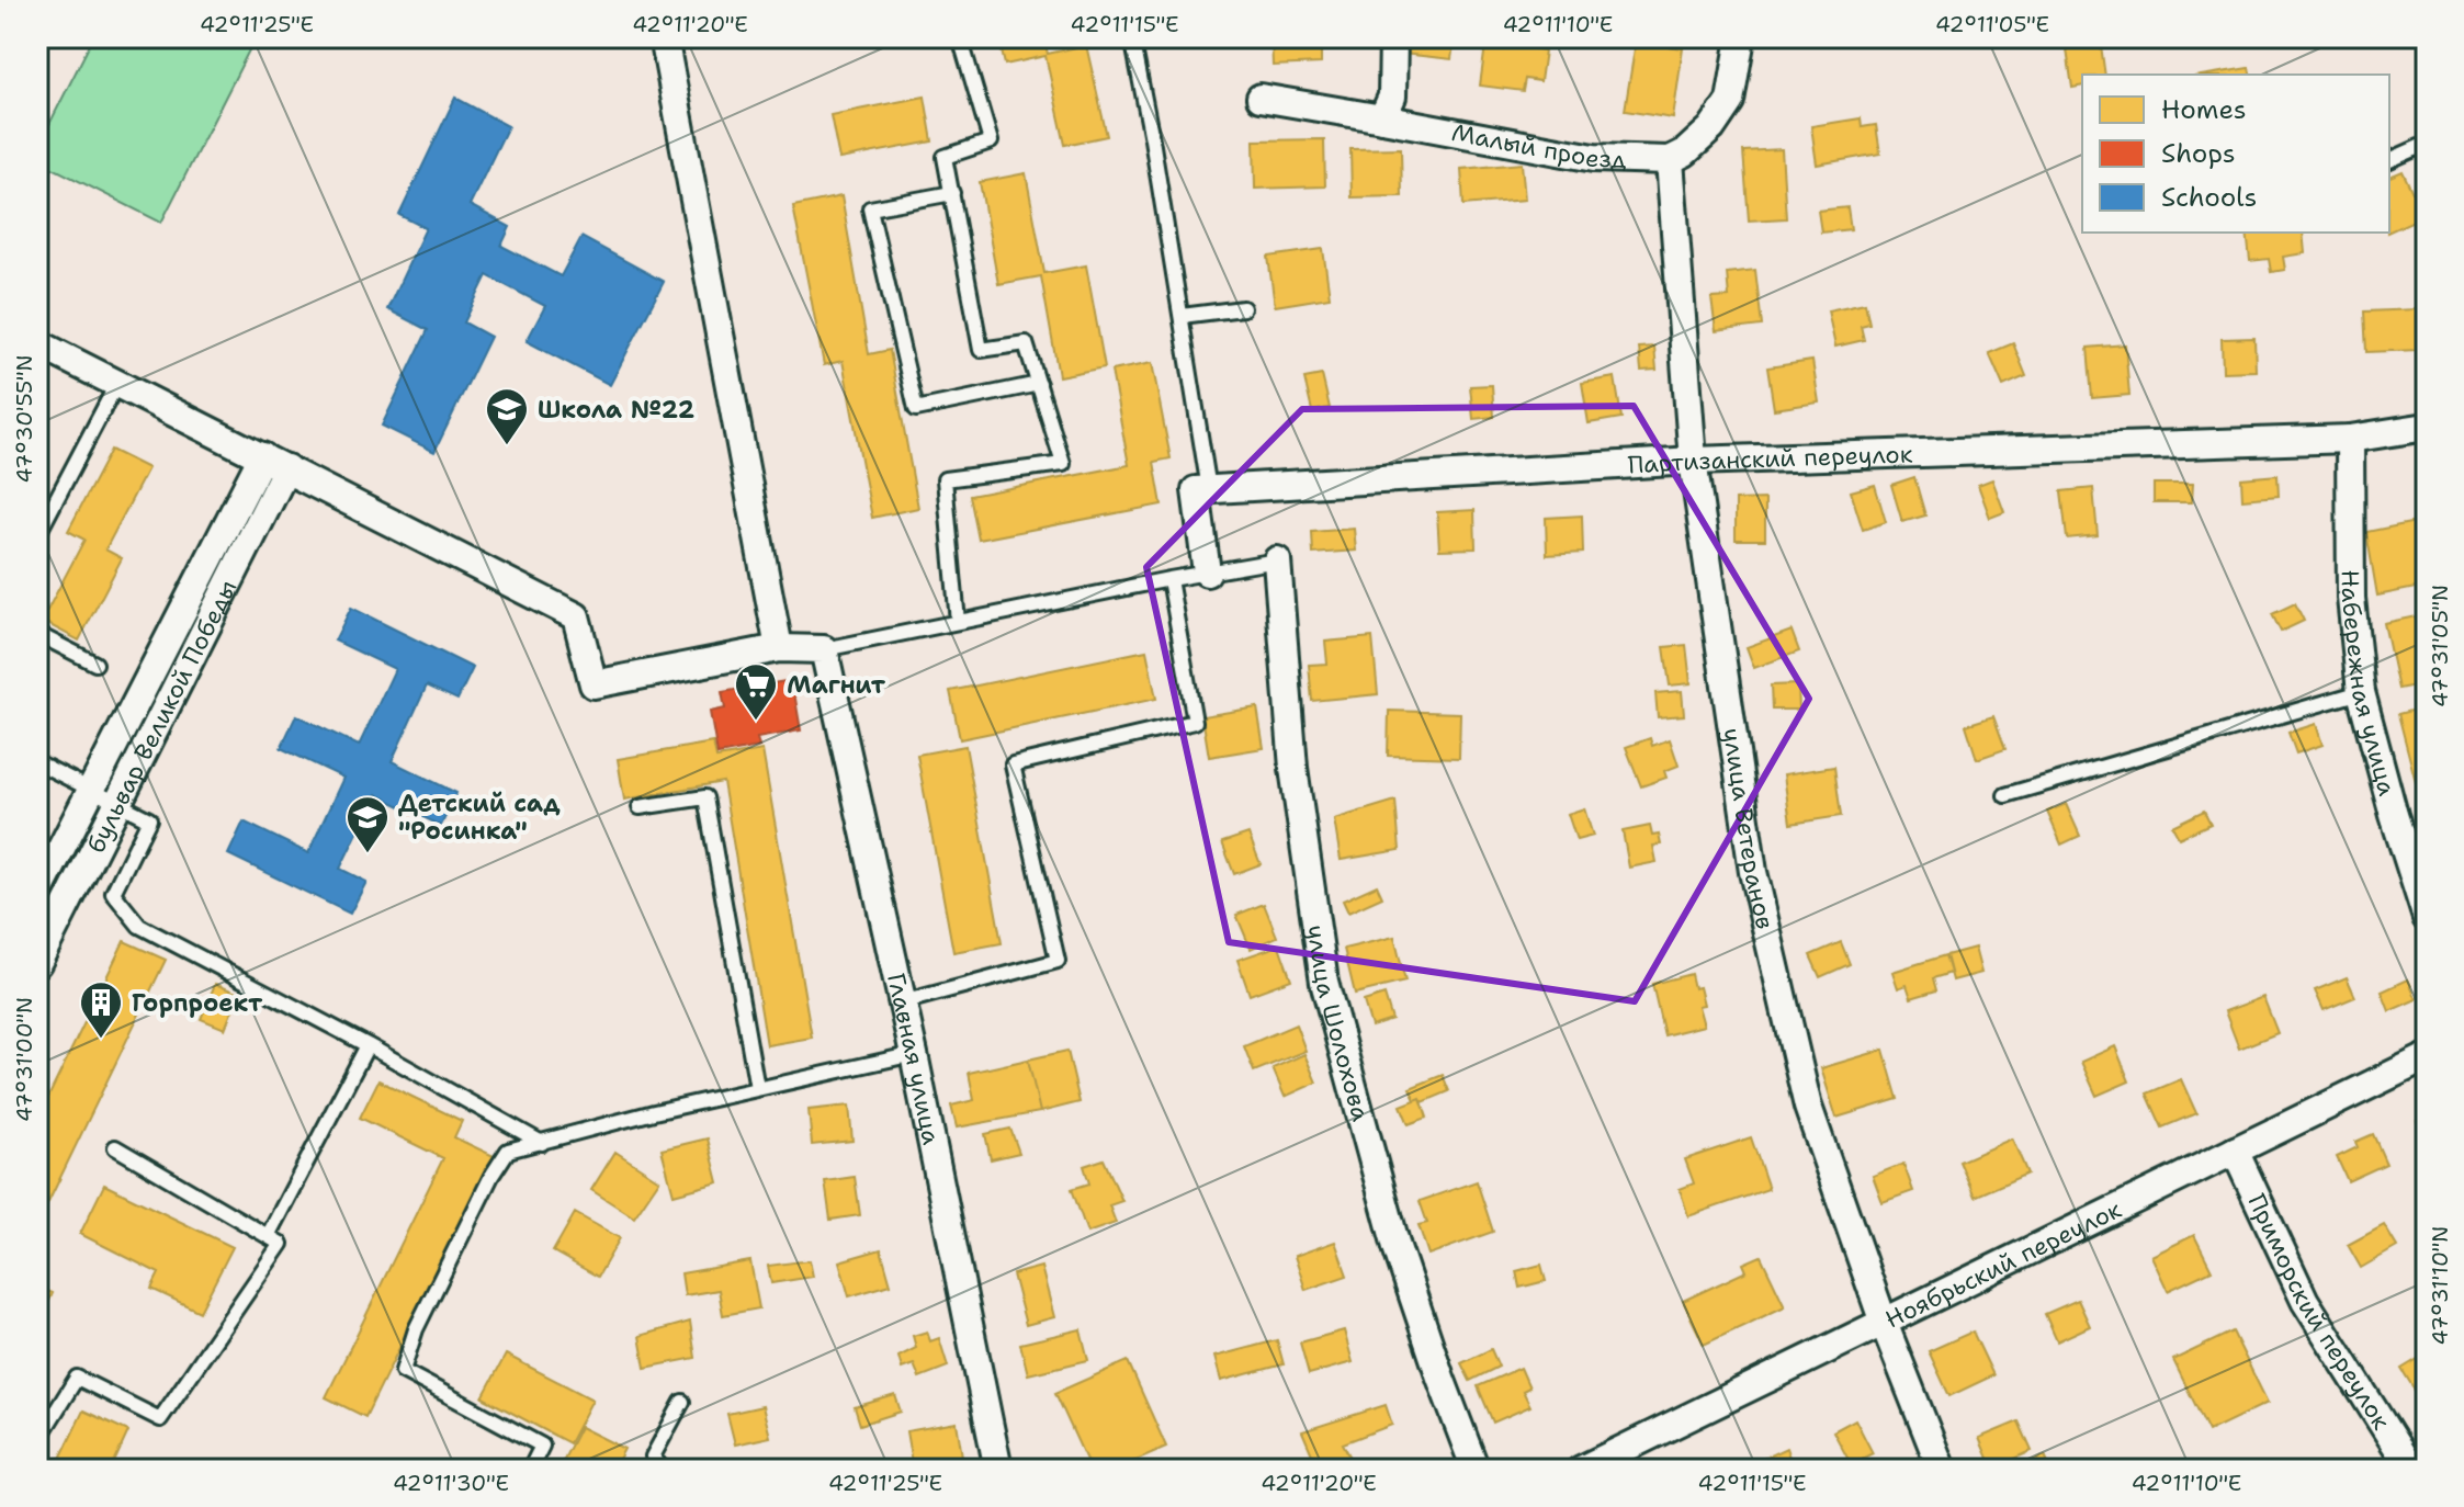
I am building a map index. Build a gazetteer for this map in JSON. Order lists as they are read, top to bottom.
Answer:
{
  "streets": {
    "street": [
      "Малый проезд",
      "Партизанский переулок",
      "Набережная улица",
      "бульвар Великой Победы",
      "улица Ветеранов",
      "улица Шолохова",
      "Главная улица",
      "Ноябрьский переулок",
      "Приморский переулок"
    ]
  },
  "crossings": [
    ["Малый проезд", "улица Ветеранов"],
    ["Партизанский переулок", "Набережная улица"],
    ["Партизанский переулок", "улица Ветеранов"],
    ["улица Ветеранов", "Ноябрьский переулок"],
    ["Ноябрьский переулок", "Приморский переулок"]
  ],
  "places": {
    "school or university": ["Школа №22", "Детский сад \"Росинка\""],
    "supermarket": ["Магнит"],
    "building": ["Горпроект"]
  },
  "legend": ["Homes", "Shops", "Schools"],
  "coordinates": [
    "42°11'25\"E",
    "42°11'20\"E",
    "42°11'15\"E",
    "42°11'10\"E",
    "42°11'05\"E",
    "47°30'55\"N",
    "47°31'05\"N",
    "47°31'00\"N",
    "47°31'10\"N",
    "42°11'30\"E"
  ]
}
